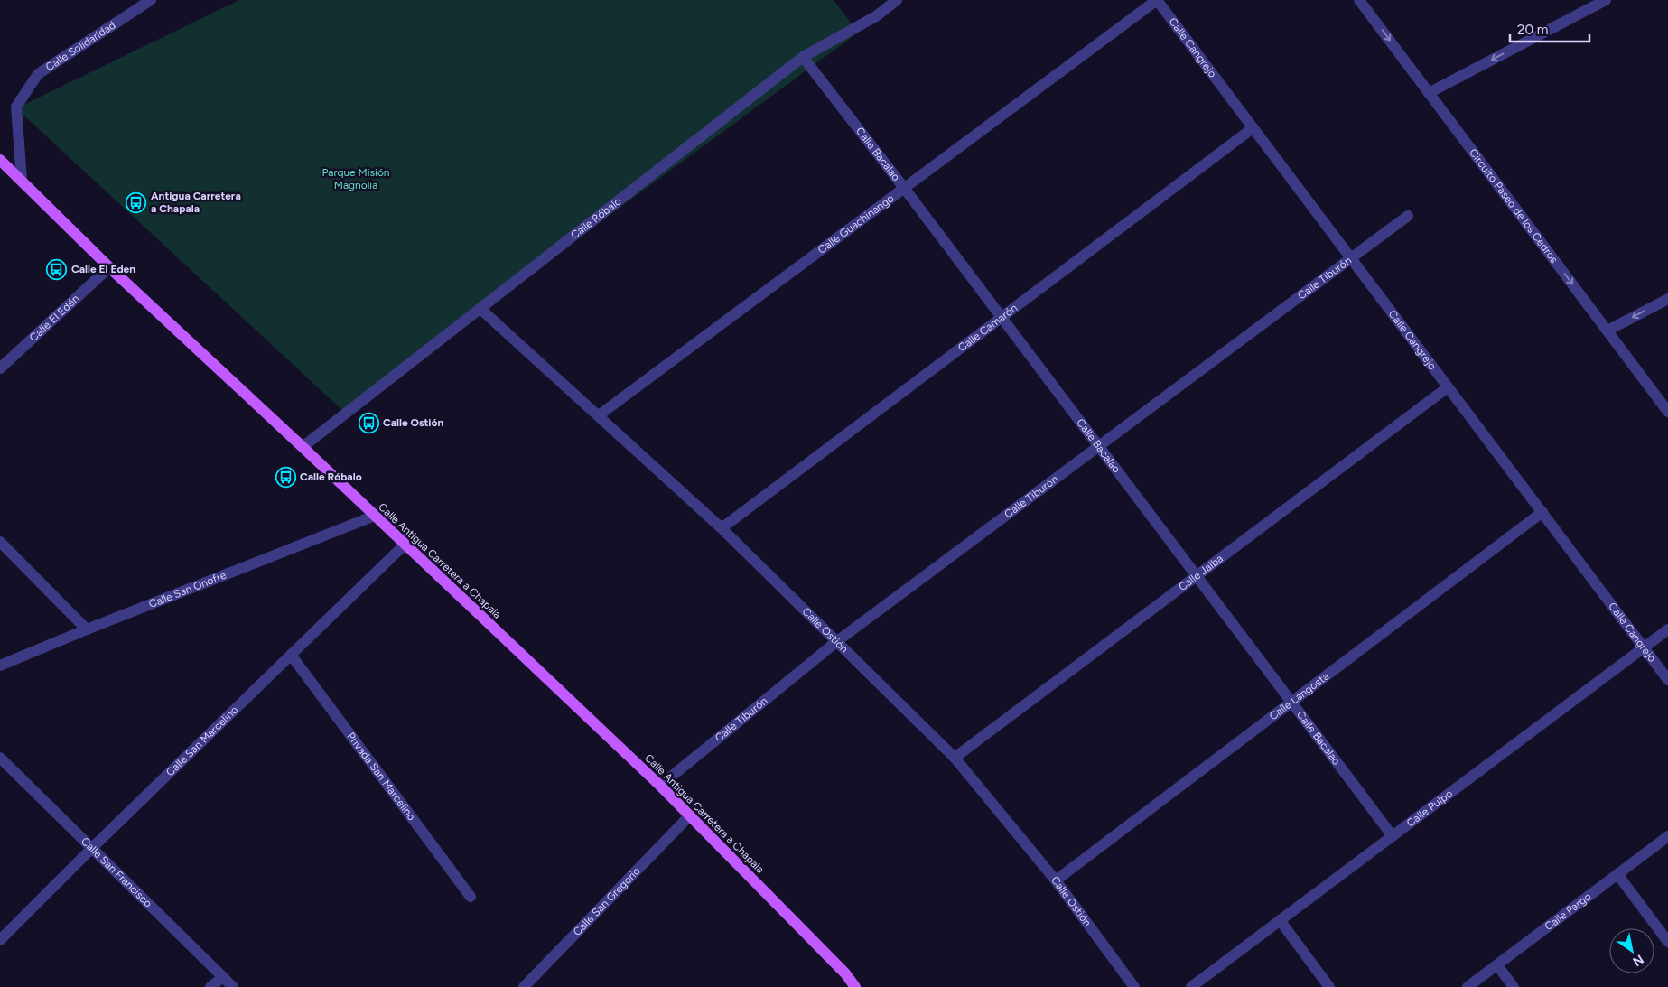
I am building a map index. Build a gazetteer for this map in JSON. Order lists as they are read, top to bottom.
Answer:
{
  "streets": {
    "main road": ["Calle Antigua Carretera a Chapala"],
    "street": [
      "Calle Solidaridad",
      "Calle Cangrejo",
      "Calle Bacalao",
      "Circuito Paseo de los Cedros",
      "Calle Róbalo",
      "Calle Guachinango",
      "Calle Tiburón",
      "Calle El Edén",
      "Calle Camarón",
      "Calle Jaiba",
      "Calle San Onofre",
      "Calle Ostión",
      "Calle Langosta",
      "Calle San Marcelino",
      "Privada San Marcelino",
      "Calle Pulpo",
      "Calle San Francisco",
      "Calle San Gregorio",
      "Calle Pargo"
    ]
  },
  "crossings": [
    ["Calle Solidaridad", "Calle Antigua Carretera a Chapala"],
    ["Calle Cangrejo", "Calle Guachinango"],
    ["Calle Cangrejo", "Calle Tiburón"],
    ["Calle Cangrejo", "Calle Camarón"],
    ["Calle Cangrejo", "Calle Jaiba"],
    ["Calle Cangrejo", "Calle Langosta"],
    ["Calle Cangrejo", "Calle Pulpo"],
    ["Calle Bacalao", "Calle Róbalo"],
    ["Calle Bacalao", "Calle Guachinango"],
    ["Calle Bacalao", "Calle Tiburón"],
    ["Calle Bacalao", "Calle Camarón"],
    ["Calle Bacalao", "Calle Jaiba"],
    ["Calle Bacalao", "Calle Langosta"],
    ["Calle Bacalao", "Calle Pulpo"],
    ["Calle Róbalo", "Calle Antigua Carretera a Chapala"],
    ["Calle Róbalo", "Calle Ostión"],
    ["Calle Guachinango", "Calle Ostión"],
    ["Calle Tiburón", "Calle Antigua Carretera a Chapala"],
    ["Calle Tiburón", "Calle Ostión"],
    ["Calle El Edén", "Calle Antigua Carretera a Chapala"],
    ["Calle Camarón", "Calle Ostión"],
    ["Calle Antigua Carretera a Chapala", "Calle San Onofre"],
    ["Calle Antigua Carretera a Chapala", "Calle San Marcelino"],
    ["Calle Antigua Carretera a Chapala", "Calle San Gregorio"],
    ["Calle Jaiba", "Calle Ostión"],
    ["Calle Ostión", "Calle Langosta"],
    ["Calle San Marcelino", "Privada San Marcelino"],
    ["Calle San Marcelino", "Calle San Francisco"]
  ],
  "one_way": ["Circuito Paseo de los Cedros"],
  "parks": ["Parque Misión Magnolia"],
  "places": {
    "bus stop": [
      "Antigua Carretera a Chapala",
      "Calle El Eden",
      "Calle Ostión",
      "Calle Róbalo"
    ]
  },
  "scale_bar": "20 m",
  "north": "bottom right"
}
